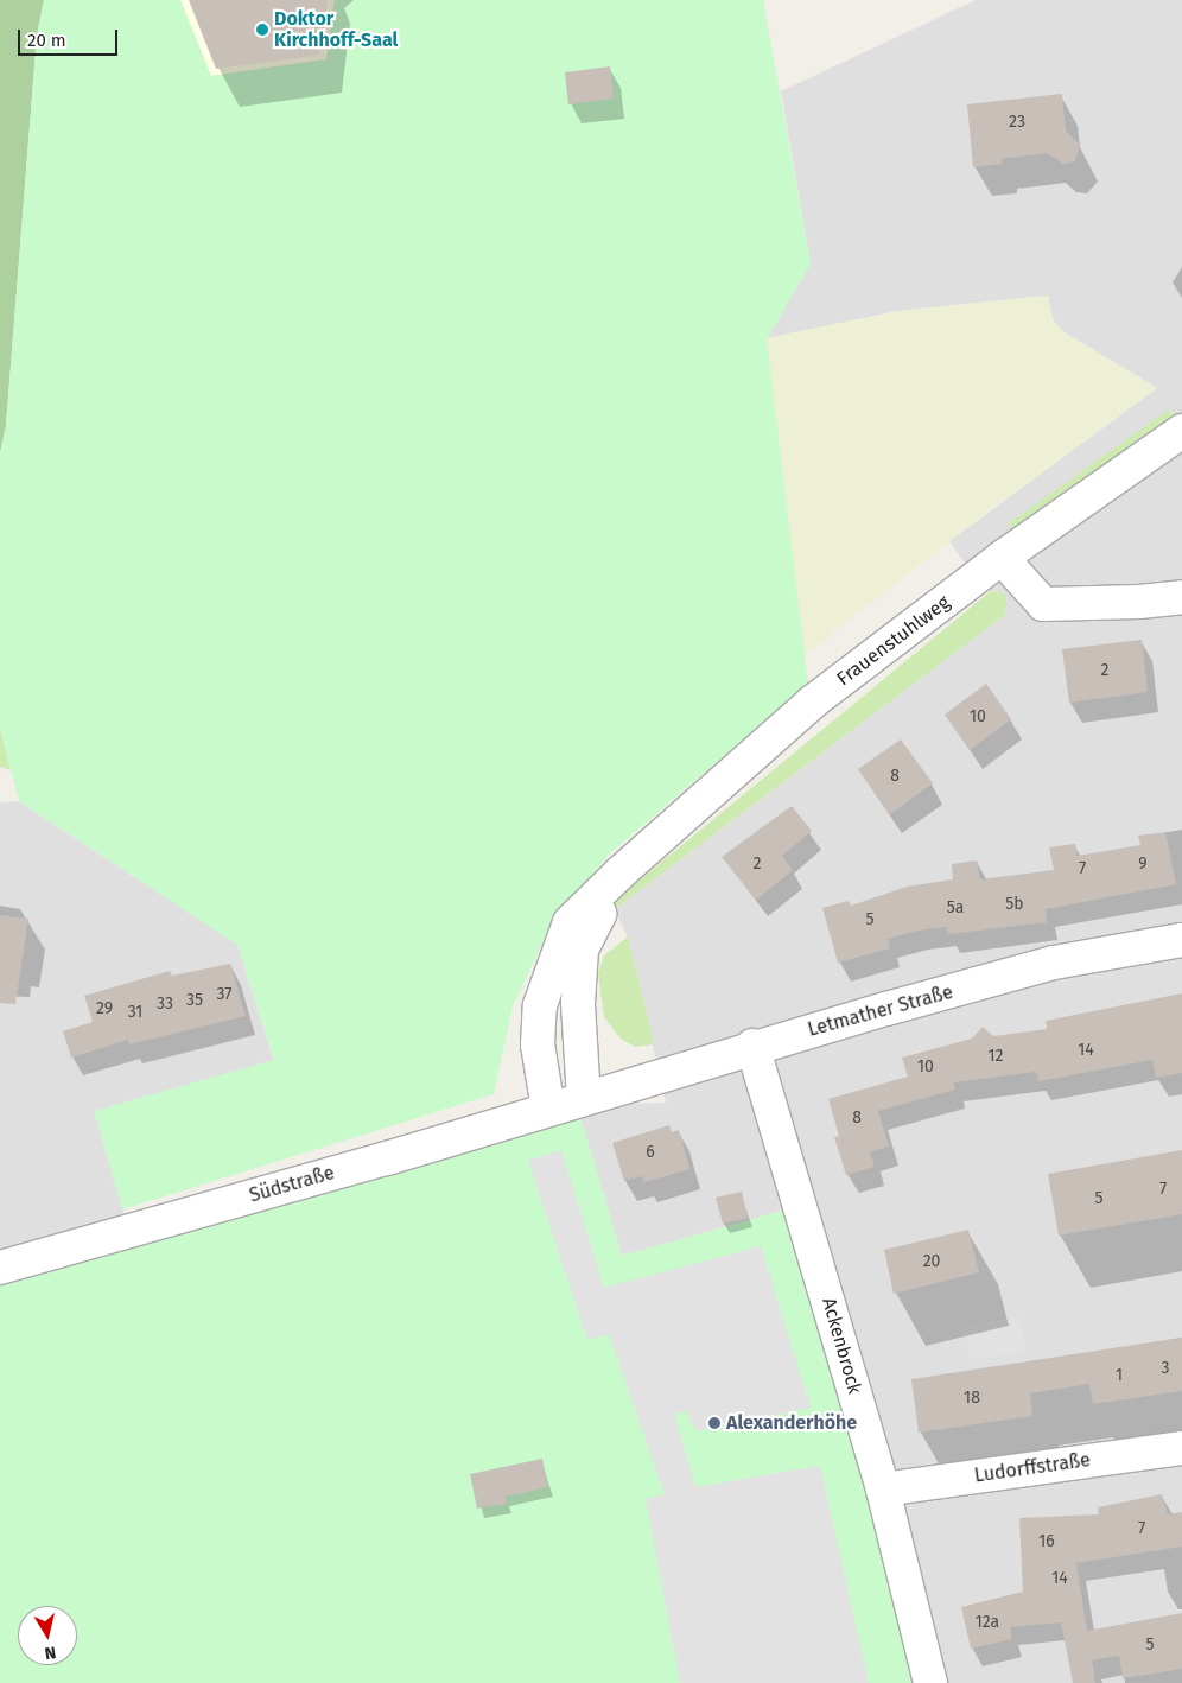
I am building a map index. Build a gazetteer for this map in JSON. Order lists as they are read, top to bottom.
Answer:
{
  "streets": {
    "street": [
      "Frauenstuhlweg",
      "Letmather Straße",
      "Südstraße",
      "Ackenbrock",
      "Ludorffstraße"
    ]
  },
  "crossings": [
    ["Frauenstuhlweg", "Letmather Straße"],
    ["Frauenstuhlweg", "Südstraße"],
    ["Letmather Straße", "Südstraße"],
    ["Letmather Straße", "Ackenbrock"],
    ["Ackenbrock", "Ludorffstraße"]
  ],
  "places": ["Doktor Kirchhoff-Saal", "Alexanderhöhe"],
  "house_numbers": [
    "23",
    "2",
    "10",
    "8",
    "2",
    "9",
    "7",
    "5b",
    "5a",
    "5",
    "37",
    "35",
    "33",
    "29",
    "31",
    "14",
    "12",
    "10",
    "8",
    "6",
    "7",
    "5",
    "20",
    "3",
    "1",
    "18",
    "7",
    "16",
    "14",
    "12a",
    "5"
  ],
  "scale_bar": "20 m",
  "north": "bottom"
}
